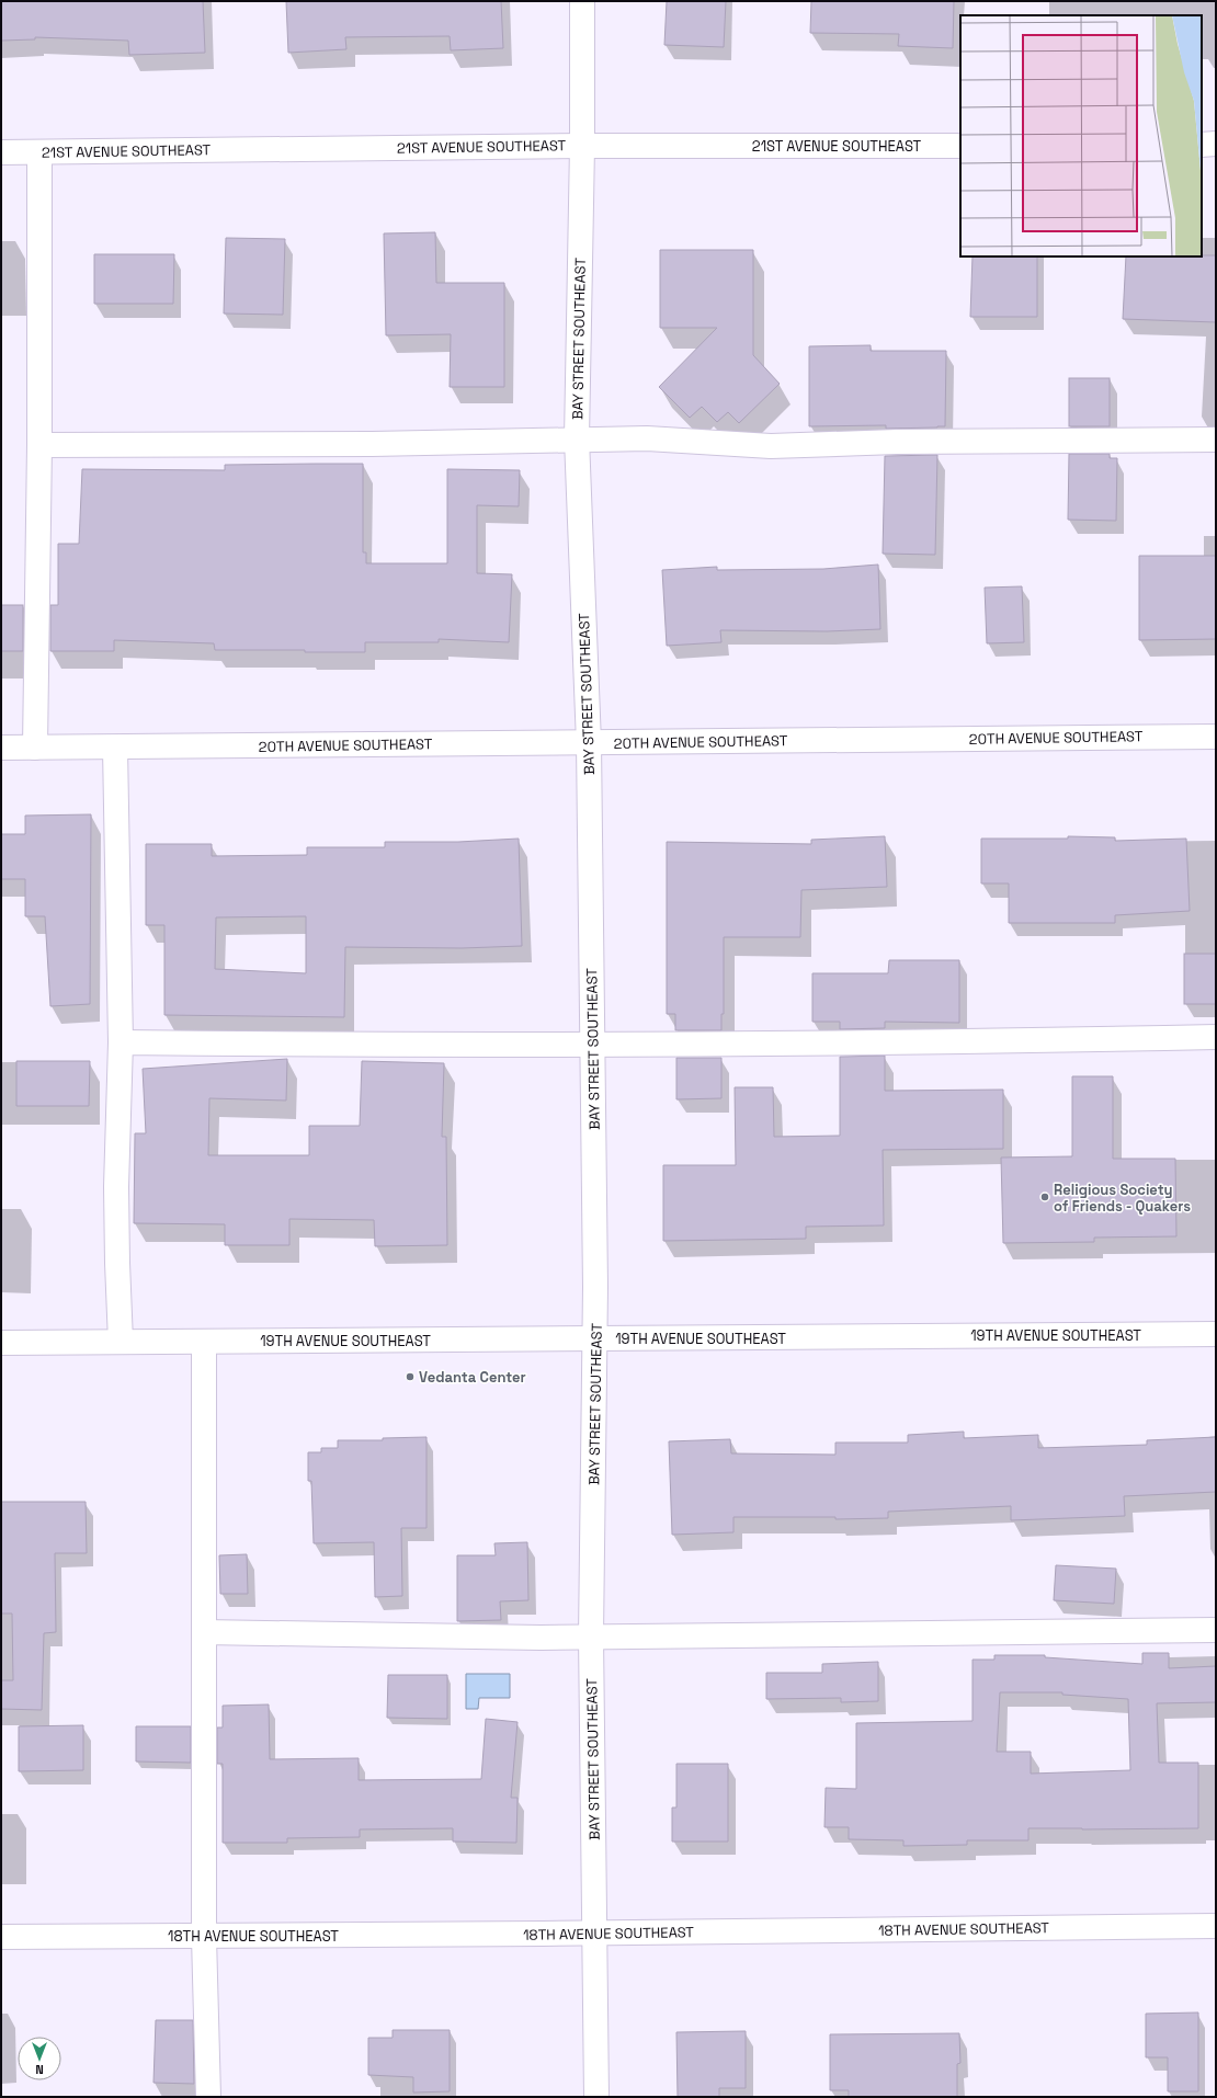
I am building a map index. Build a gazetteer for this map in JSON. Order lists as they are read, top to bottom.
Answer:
{
  "streets": {
    "street": [
      "21ST AVENUE SOUTHEAST",
      "BAY STREET SOUTHEAST",
      "20TH AVENUE SOUTHEAST",
      "19TH AVENUE SOUTHEAST",
      "18TH AVENUE SOUTHEAST"
    ]
  },
  "crossings": [
    ["21ST AVENUE SOUTHEAST", "BAY STREET SOUTHEAST"],
    ["BAY STREET SOUTHEAST", "20TH AVENUE SOUTHEAST"],
    ["BAY STREET SOUTHEAST", "19TH AVENUE SOUTHEAST"],
    ["BAY STREET SOUTHEAST", "18TH AVENUE SOUTHEAST"]
  ],
  "places": ["Religious Society of Friends - Quakers", "Vedanta Center"],
  "north": "bottom"
}
